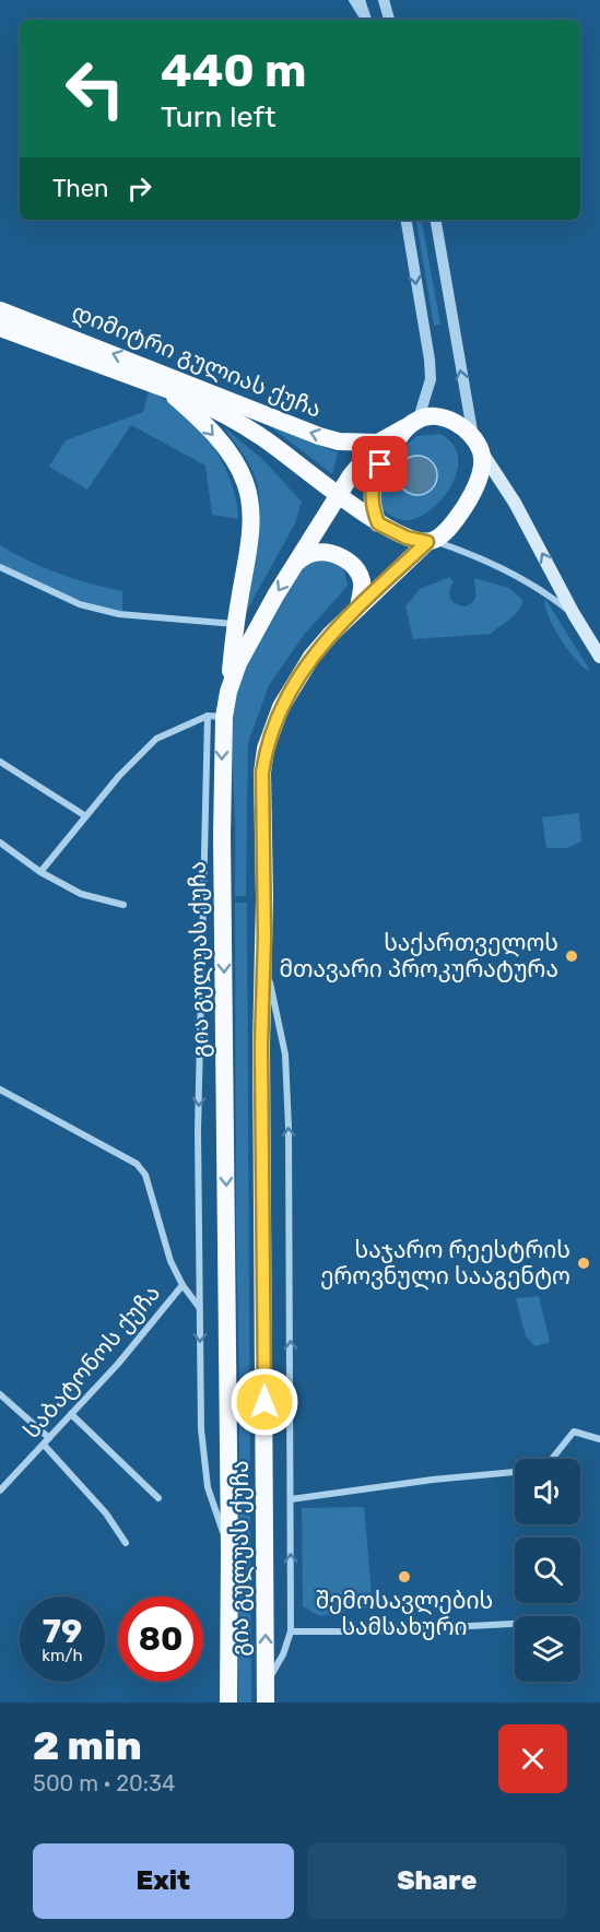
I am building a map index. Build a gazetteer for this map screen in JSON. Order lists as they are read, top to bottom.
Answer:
{
  "streets": {
    "highway": ["დიმიტრი გულიას ქუჩა", "გია გულუას ქუჩა"],
    "street": ["საბატონოს ქუჩა"]
  },
  "crossings": [
    ["დიმიტრი გულიას ქუჩა", "გია გულუას ქუჩა"]
  ],
  "places": ["საქართველოს მთავარი პროკურატურა", "საჯარო რეესტრის ეროვნული სააგენტო", "შემოსავლების სამსახური"],
  "page": {
    "turn": ["440 m", "Turn left"],
    "then": "Then",
    "speed": "79 km/h",
    "limit": "80",
    "heading": ["2 min", "500 m · 20:34"],
    "buttons": ["Exit", "Share"]
  }
}
